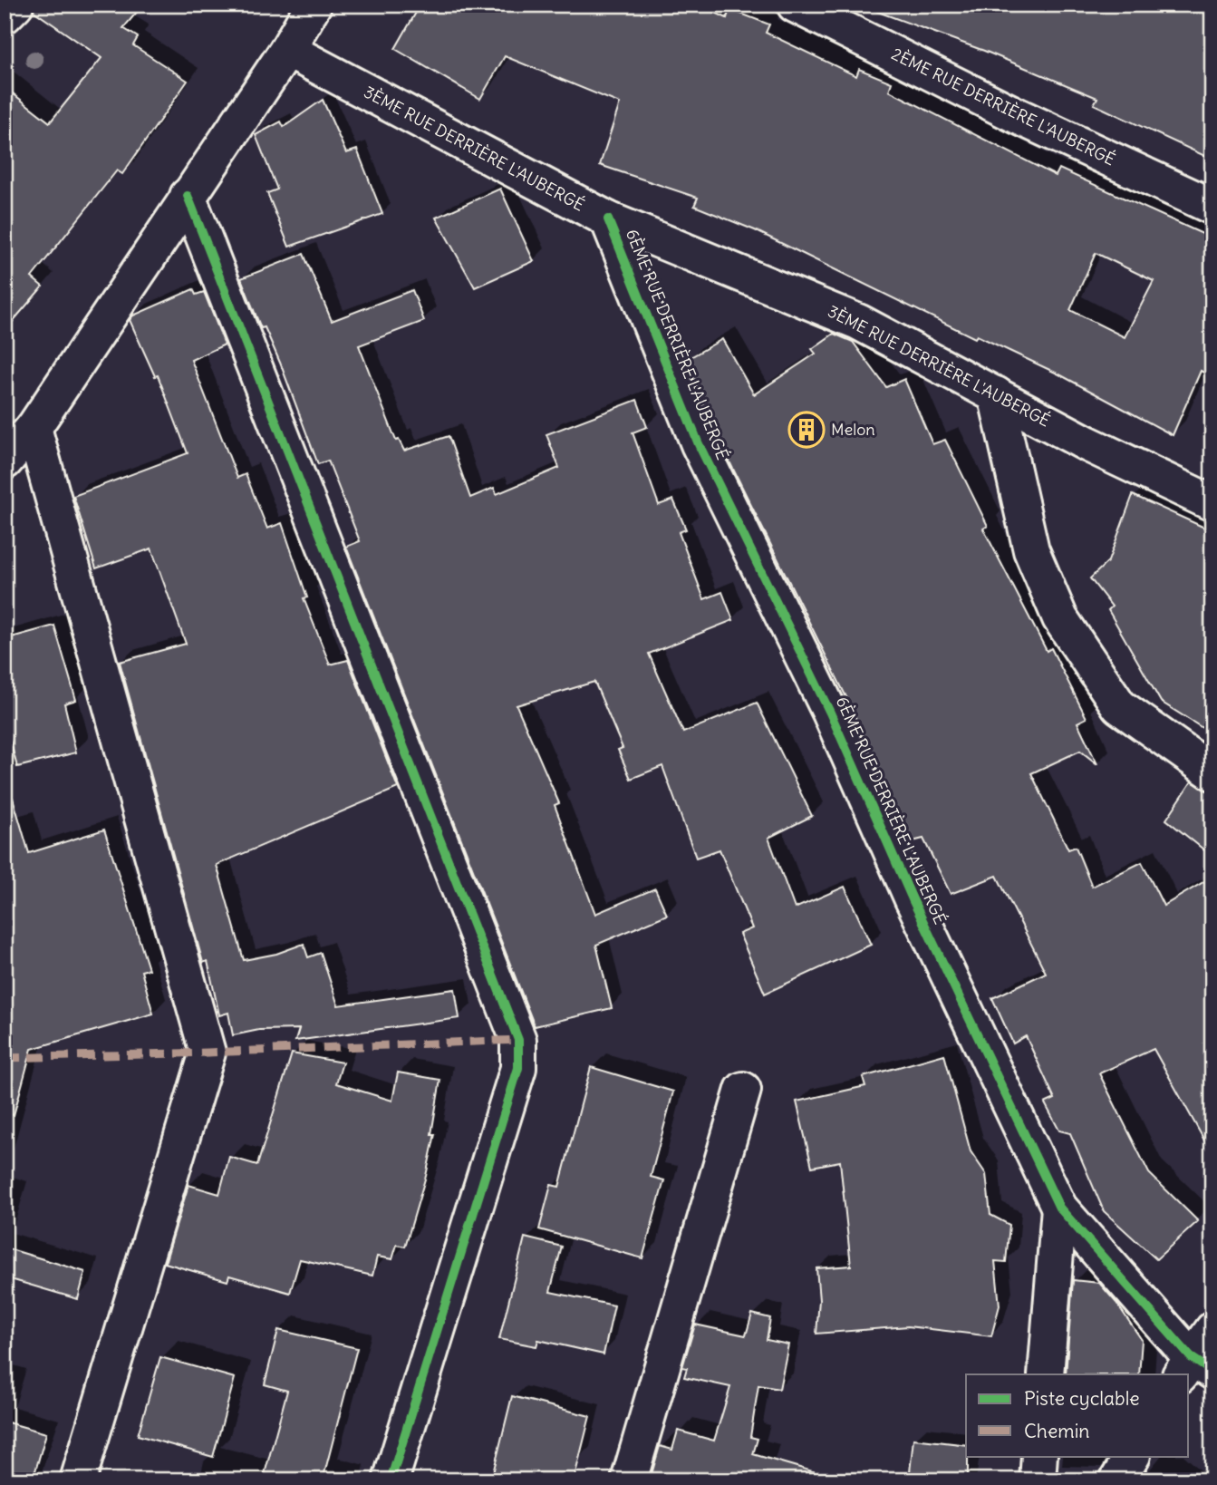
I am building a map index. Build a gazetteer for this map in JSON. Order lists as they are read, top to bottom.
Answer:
{
  "streets": {
    "street": ["2ÈME RUE DERRIÈRE L'AUBERGÉ", "3ÈME RUE DERRIÈRE L'AUBERGÉ", "6ÈME RUE DERRIÈRE L'AUBERGÉ"]
  },
  "crossings": [
    ["3ÈME RUE DERRIÈRE L'AUBERGÉ", "6ÈME RUE DERRIÈRE L'AUBERGÉ"]
  ],
  "places": {
    "building": ["Melon"]
  },
  "legend": ["Piste cyclable", "Chemin"]
}
